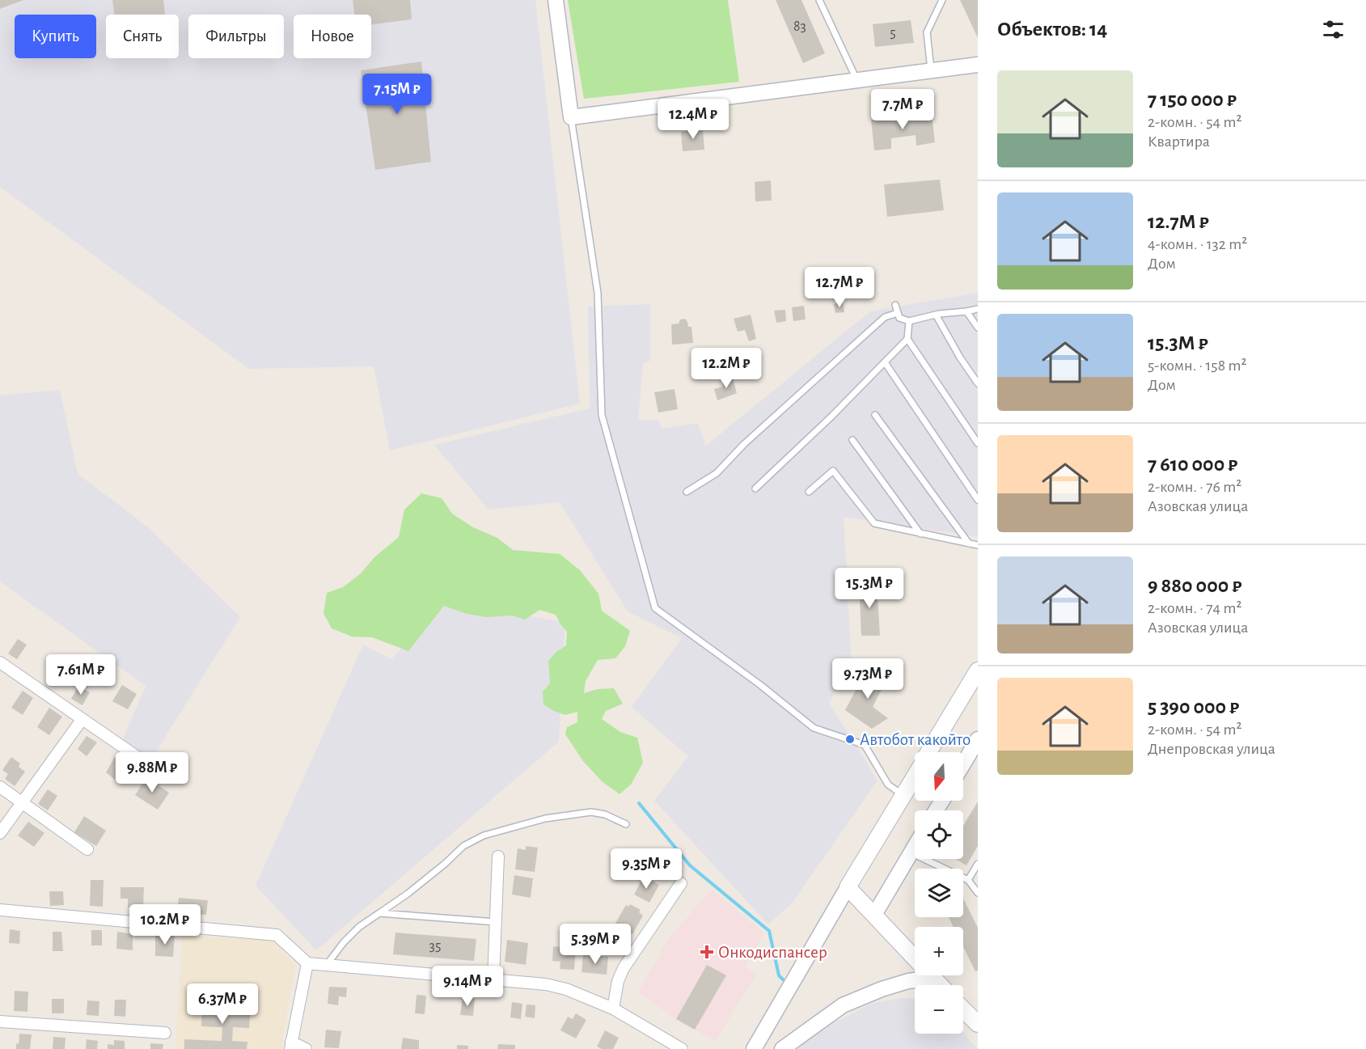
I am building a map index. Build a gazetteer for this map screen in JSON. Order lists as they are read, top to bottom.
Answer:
{
  "places": {
    "other": ["Автобот какойто"],
    "health": ["Онкодиспансер"]
  },
  "house_numbers": ["83", "5", "35"],
  "north": "bottom",
  "page": {
    "heading": "Объектов: 14",
    "chip": [
      "Купить",
      "Снять",
      "Фильтры",
      "Новое"
    ],
    "list": [
      {
        "name": "7 150 000 ₽",
        "note": "2-комн. · 54 m² · Квартира"
      },
      {
        "name": "12.7M ₽",
        "note": "4-комн. · 132 m² · Дом"
      },
      {
        "name": "15.3M ₽",
        "note": "5-комн. · 158 m² · Дом"
      },
      {
        "name": "7 610 000 ₽",
        "note": "2-комн. · 76 m² · Азовская улица"
      },
      {
        "name": "9 880 000 ₽",
        "note": "2-комн. · 74 m² · Азовская улица"
      },
      {
        "name": "5 390 000 ₽",
        "note": "2-комн. · 54 m² · Днепровская улица"
      }
    ],
    "price": [
      "7.15M ₽",
      "7.7M ₽",
      "12.4M ₽",
      "12.7M ₽",
      "12.2M ₽",
      "15.3M ₽",
      "7.61M ₽",
      "9.73M ₽",
      "9.88M ₽",
      "9.35M ₽",
      "10.2M ₽",
      "5.39M ₽",
      "9.14M ₽",
      "6.37M ₽"
    ],
    "map_buttons": ["+", "−"]
  }
}
